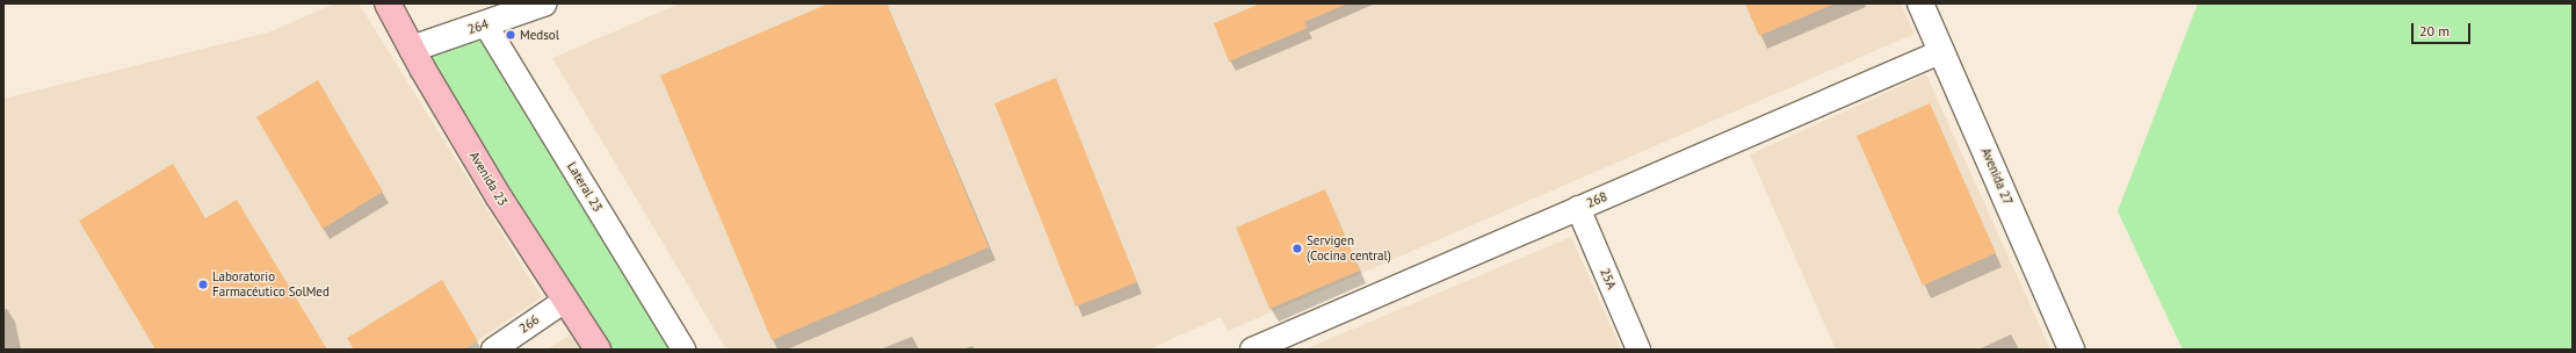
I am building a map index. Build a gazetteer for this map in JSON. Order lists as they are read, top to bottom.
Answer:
{
  "streets": {
    "main road": ["Avenida 23"],
    "street": [
      "264",
      "Avenida 27",
      "Lateral 23",
      "268",
      "25A",
      "266"
    ]
  },
  "crossings": [
    ["264", "Avenida 23"],
    ["264", "Lateral 23"],
    ["Avenida 27", "268"],
    ["Avenida 23", "266"],
    ["268", "25A"]
  ],
  "places": ["Medsol", "Servigen (Cocina central)", "Laboratorio Farmacéutico SolMed"],
  "scale_bar": "20 m"
}
